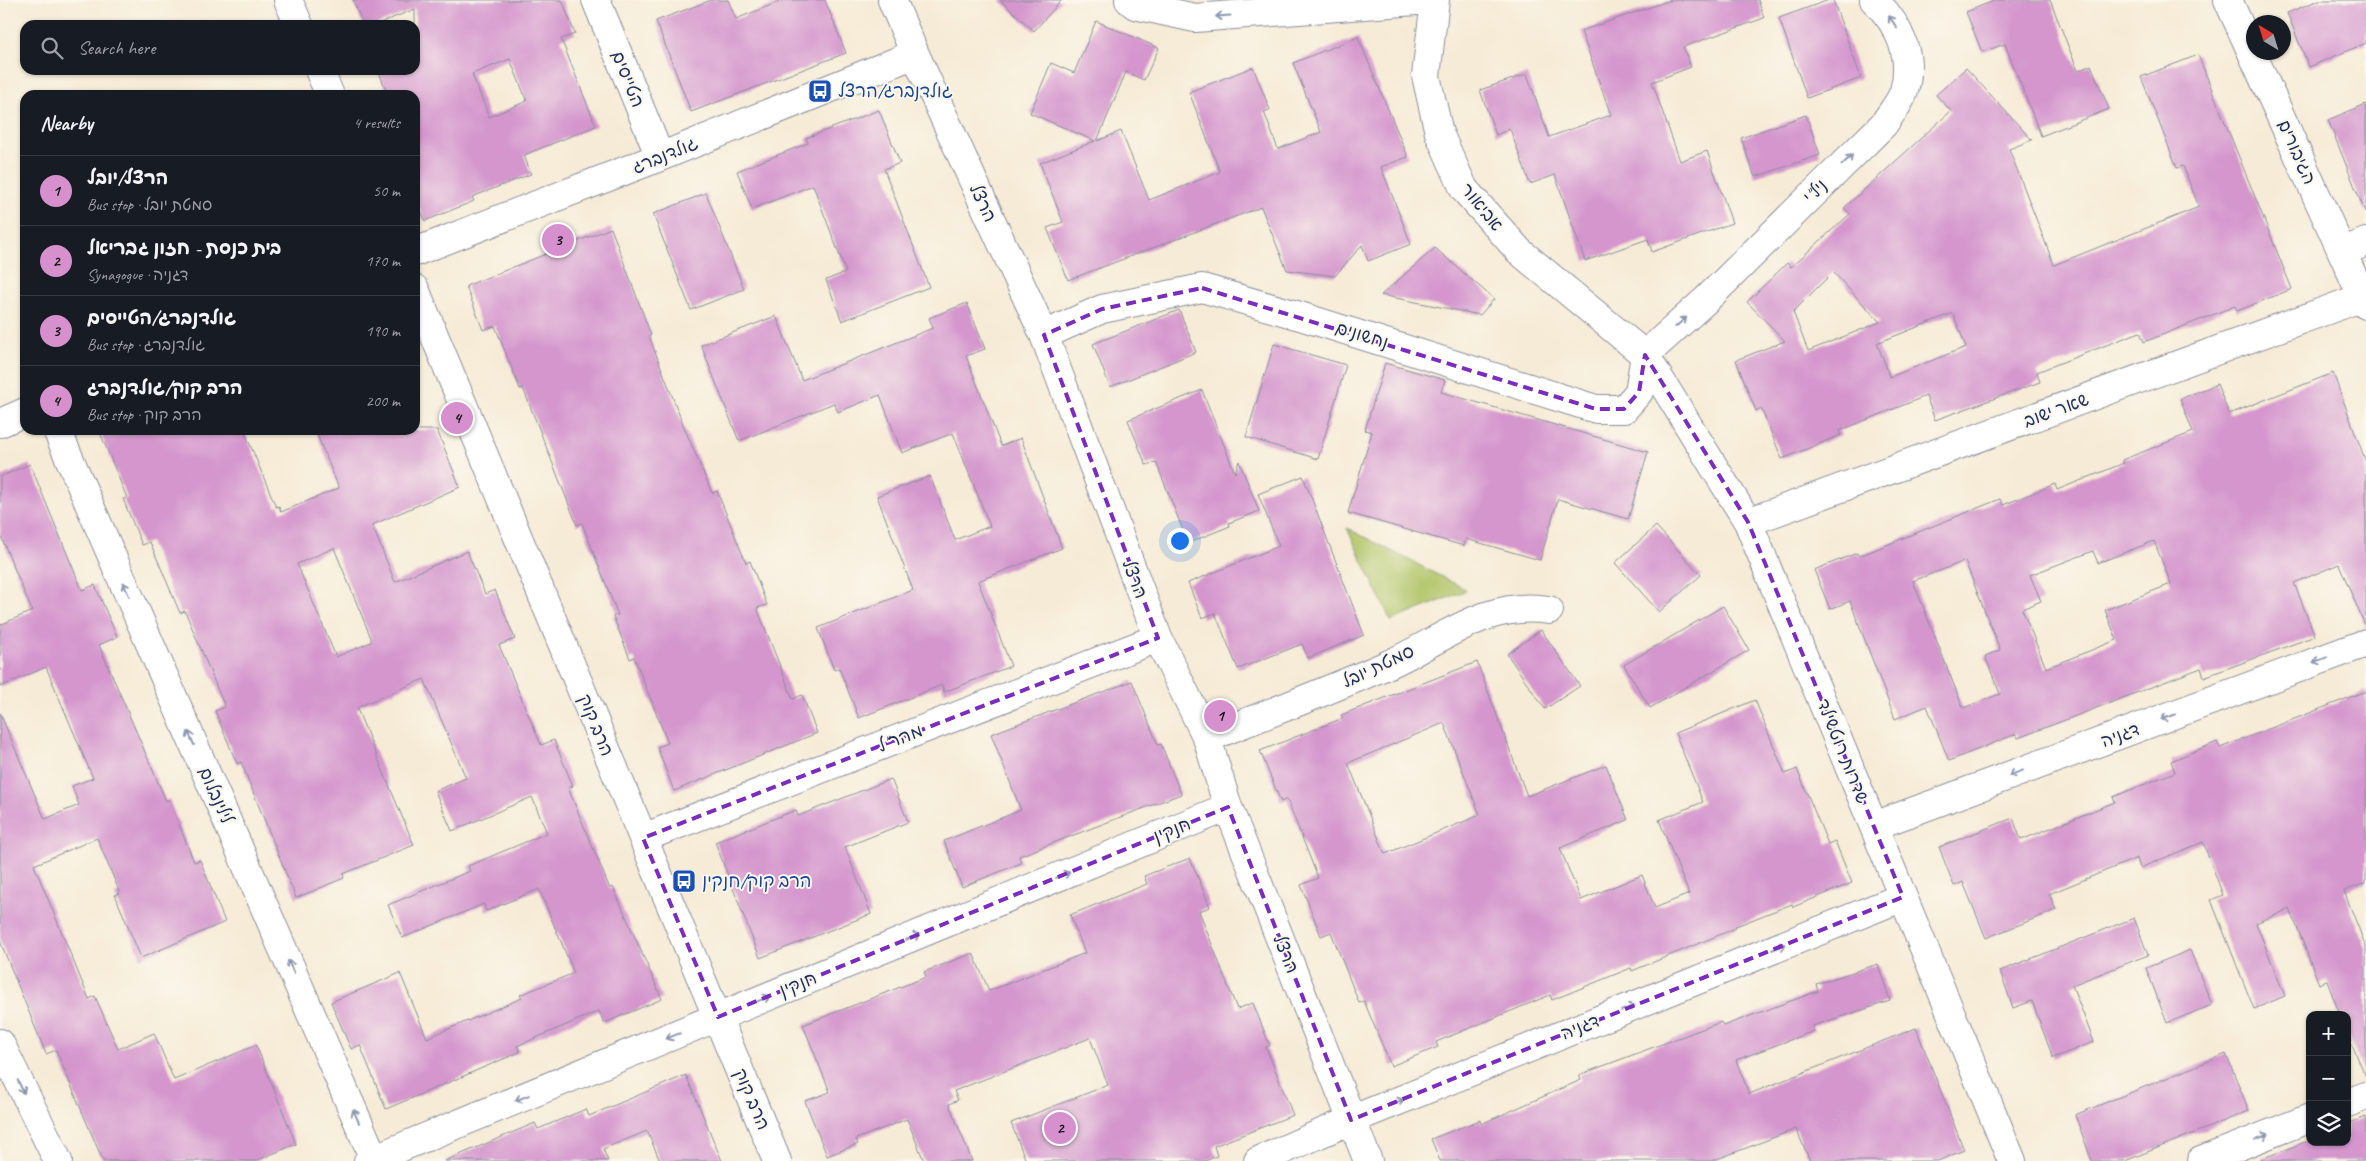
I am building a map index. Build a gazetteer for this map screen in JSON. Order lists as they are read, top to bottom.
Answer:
{
  "streets": {
    "street": [
      "הטייסים",
      "הגיבורים",
      "גולדנברג",
      "ניל\"י",
      "הרצל",
      "אביאור",
      "נחשונים",
      "שאר ישוב",
      "סמטת יובל",
      "הרב קוק",
      "דגניה",
      "מהר\"ל",
      "שדרות רוטשילד",
      "לילינבלום",
      "חנקין"
    ]
  },
  "crossings": [
    ["הטייסים", "גולדנברג"],
    ["הגיבורים", "שאר ישוב"],
    ["גולדנברג", "הרצל"],
    ["ניל\"י", "אביאור"],
    ["ניל\"י", "נחשונים"],
    ["ניל\"י", "שדרות רוטשילד"],
    ["הרצל", "נחשונים"],
    ["הרצל", "סמטת יובל"],
    ["הרצל", "דגניה"],
    ["הרצל", "מהר\"ל"],
    ["הרצל", "חנקין"],
    ["אביאור", "נחשונים"],
    ["אביאור", "שדרות רוטשילד"],
    ["נחשונים", "שדרות רוטשילד"],
    ["שאר ישוב", "שדרות רוטשילד"],
    ["הרב קוק", "מהר\"ל"],
    ["הרב קוק", "חנקין"],
    ["דגניה", "שדרות רוטשילד"],
    ["לילינבלום", "חנקין"]
  ],
  "one_way": ["ניל\"י", "לילינבלום"],
  "places": {
    "bus stop": ["גולדנברג/הרצל", "הרב קוק/חנקין"]
  },
  "north": "top left",
  "page": {
    "search": "Search here",
    "heading": ["Nearby", "4 results"],
    "list": [
      {
        "mark": "1",
        "name": "הרצל/יובל",
        "note": "Bus stop · סמטת יובל",
        "value": "50 m"
      },
      {
        "mark": "2",
        "name": "בית כנסת - חזון גבריאל",
        "note": "Synagogue · דגניה",
        "value": "170 m"
      },
      {
        "mark": "3",
        "name": "גולדנברג/הטייסים",
        "note": "Bus stop · גולדנברג",
        "value": "190 m"
      },
      {
        "mark": "4",
        "name": "הרב קוק/גולדנברג",
        "note": "Bus stop · הרב קוק",
        "value": "200 m"
      }
    ],
    "pins": [
      "3",
      "4",
      "1",
      "2"
    ],
    "map_buttons": ["+", "−"]
  }
}
